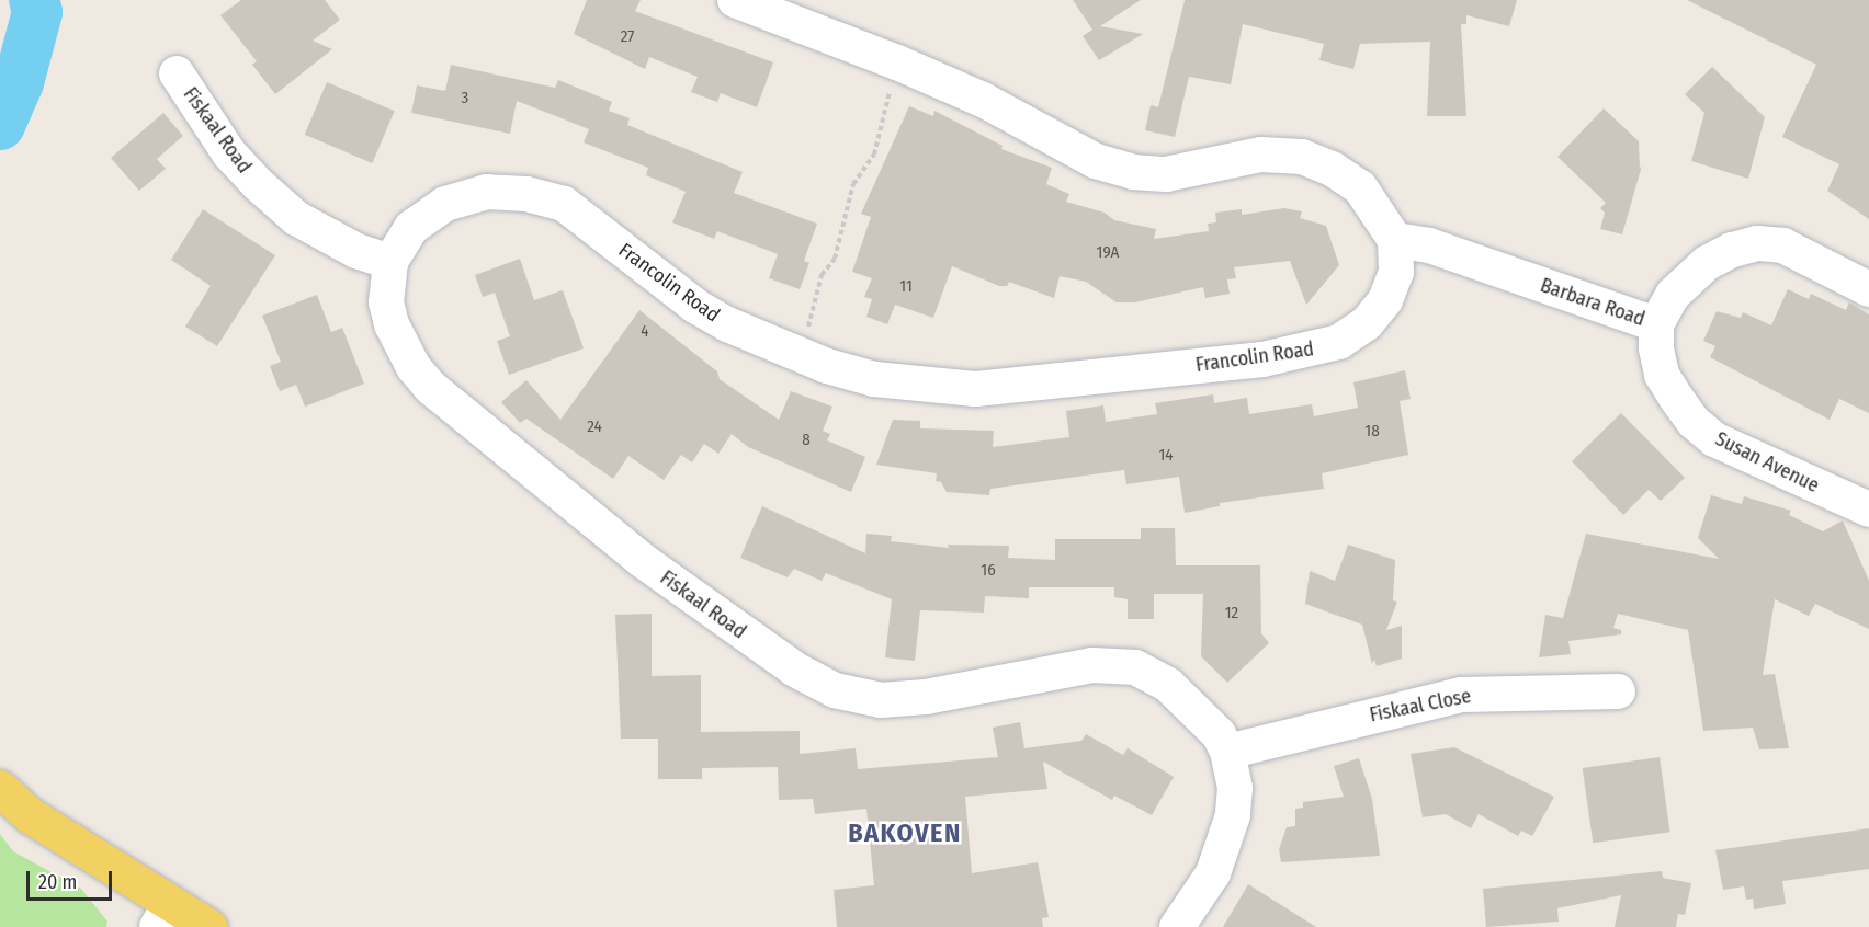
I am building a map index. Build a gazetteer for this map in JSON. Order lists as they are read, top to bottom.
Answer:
{
  "streets": {
    "street": [
      "Fiskaal Road",
      "Francolin Road",
      "Barbara Road",
      "Susan Avenue",
      "Fiskaal Close"
    ]
  },
  "crossings": [
    ["Fiskaal Road", "Francolin Road"],
    ["Fiskaal Road", "Fiskaal Close"],
    ["Francolin Road", "Barbara Road"],
    ["Barbara Road", "Susan Avenue"]
  ],
  "districts": ["BAKOVEN"],
  "house_numbers": [
    "27",
    "3",
    "19A",
    "11",
    "4",
    "24",
    "18",
    "8",
    "14",
    "16",
    "12"
  ],
  "scale_bar": "20 m"
}
